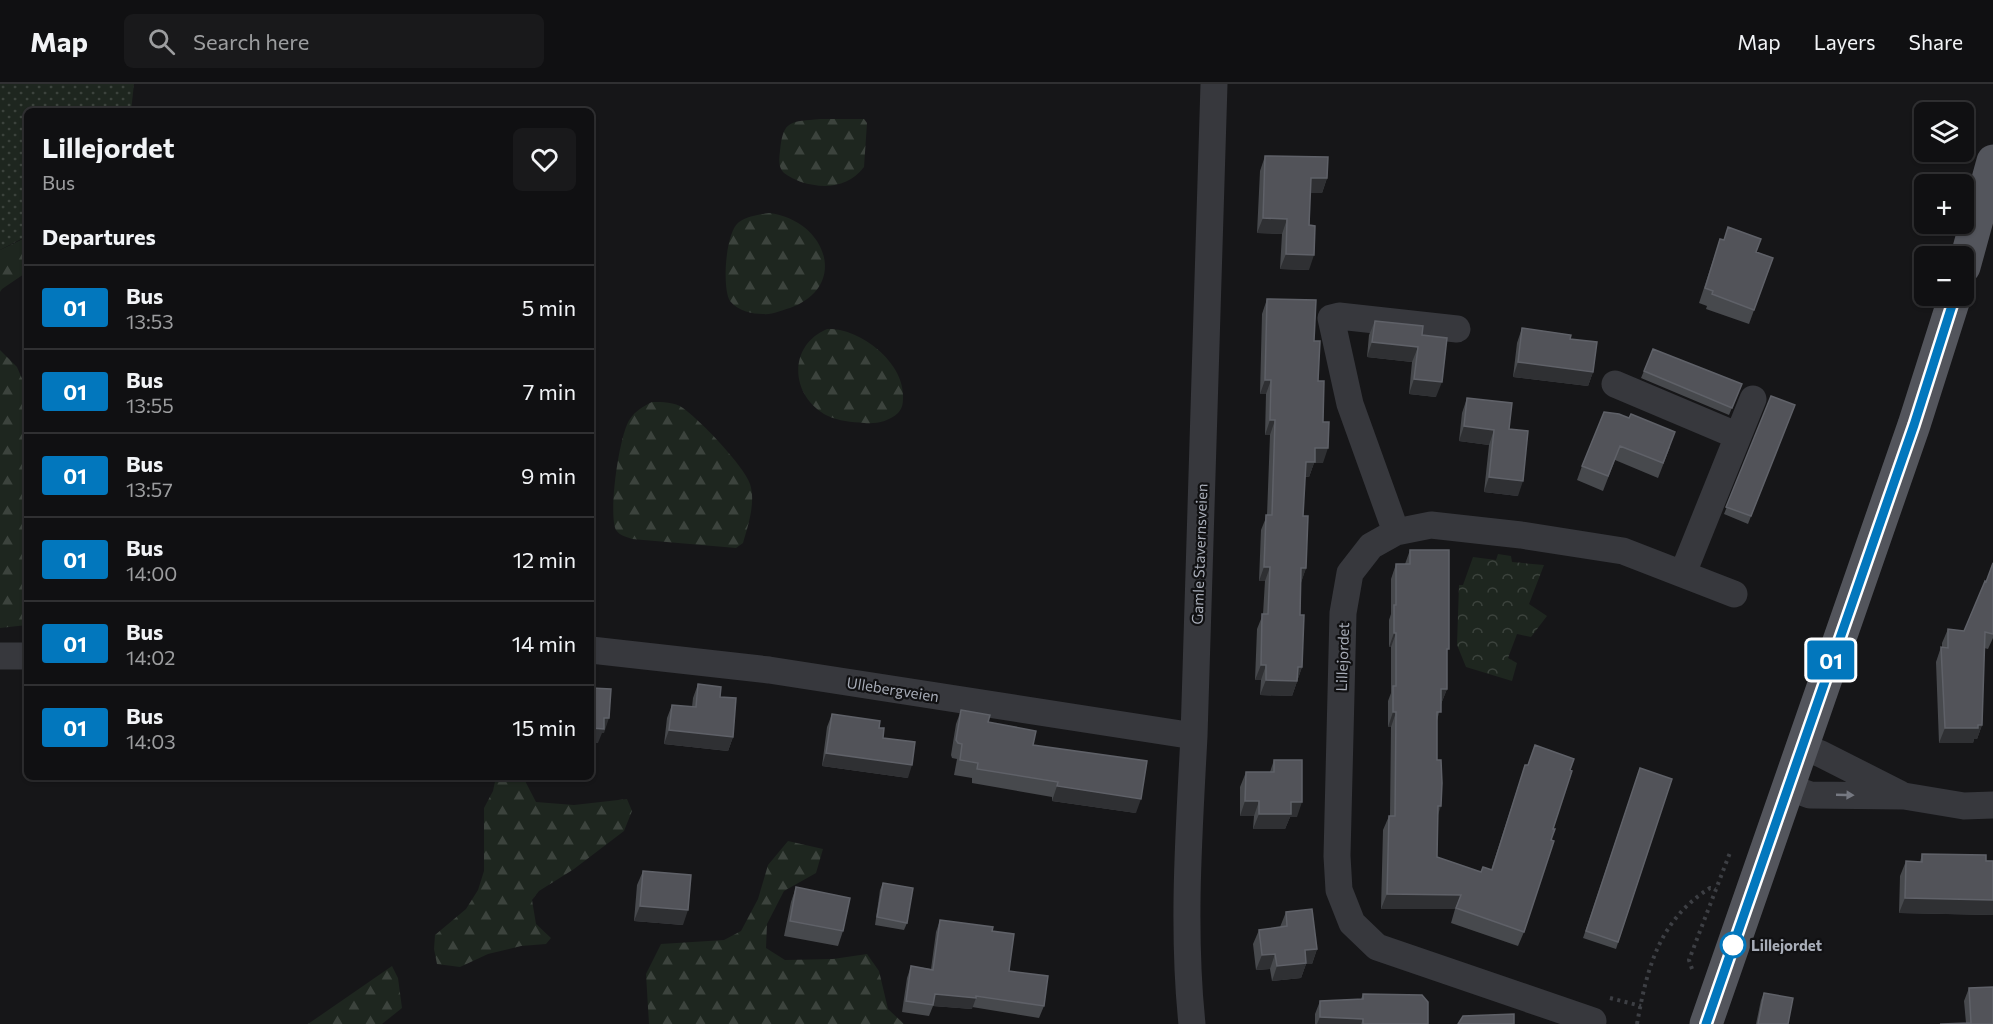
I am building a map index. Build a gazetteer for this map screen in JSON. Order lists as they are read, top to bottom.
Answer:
{
  "streets": {
    "street": ["Gamle Stavernsveien", "Lillejordet", "Ullebergveien"]
  },
  "crossings": [
    ["Gamle Stavernsveien", "Ullebergveien"]
  ],
  "places": ["Lillejordet"],
  "lines": ["bus line 01"],
  "page": {
    "header": "Map",
    "search": "Search here",
    "nav": ["Map", "Layers", "Share"],
    "on_map": "01",
    "map_buttons": ["+", "−"],
    "heading": [
      ["Lillejordet", "Bus"],
      "Departures"
    ],
    "list": [
      {
        "mark": "01",
        "name": "Bus",
        "note": "13:53",
        "value": "5 min"
      },
      {
        "mark": "01",
        "name": "Bus",
        "note": "13:55",
        "value": "7 min"
      },
      {
        "mark": "01",
        "name": "Bus",
        "note": "13:57",
        "value": "9 min"
      },
      {
        "mark": "01",
        "name": "Bus",
        "note": "14:00",
        "value": "12 min"
      },
      {
        "mark": "01",
        "name": "Bus",
        "note": "14:02",
        "value": "14 min"
      },
      {
        "mark": "01",
        "name": "Bus",
        "note": "14:03",
        "value": "15 min"
      }
    ]
  }
}
